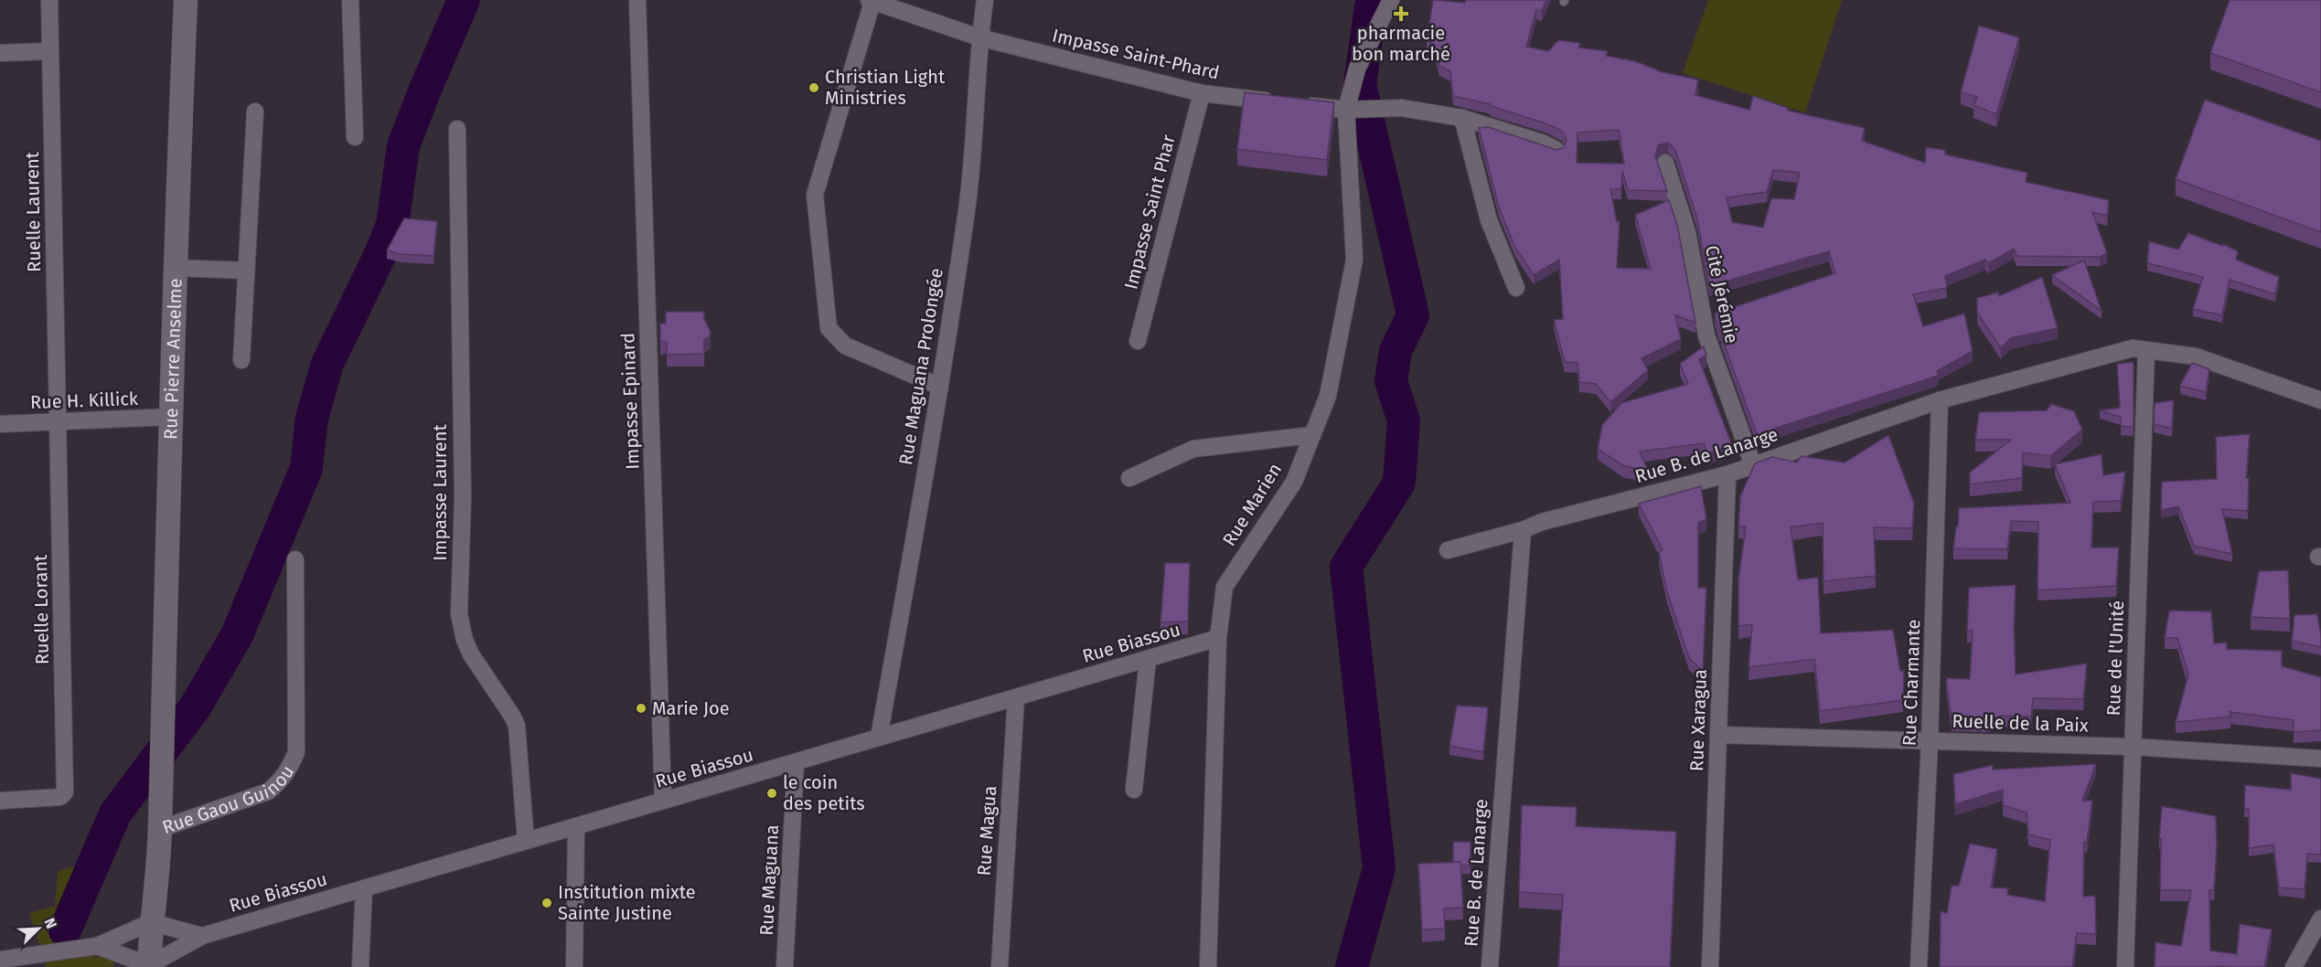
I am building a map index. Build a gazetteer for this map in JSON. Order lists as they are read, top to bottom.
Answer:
{
  "streets": {
    "street": [
      "Impasse Saint-Phard",
      "Ruelle Laurent",
      "Impasse Saint Phar",
      "Cité Jérémie",
      "Rue Pierre Anselme",
      "Rue Maguana Prolongée",
      "Rue H. Killick",
      "Impasse Epinard",
      "Rue B. de Lanarge",
      "Impasse Laurent",
      "Rue Marien",
      "Ruelle Lorant",
      "Rue Biassou",
      "Rue de l'Unité",
      "Rue Charmante",
      "Rue Xaragua",
      "Ruelle de la Paix",
      "Rue Gaou Guinou",
      "Rue Magua",
      "Rue Maguana"
    ]
  },
  "crossings": [
    ["Impasse Saint-Phard", "Impasse Saint Phar"],
    ["Impasse Saint-Phard", "Rue Maguana Prolongée"],
    ["Impasse Saint-Phard", "Rue Marien"],
    ["Ruelle Laurent", "Rue H. Killick"],
    ["Ruelle Laurent", "Ruelle Lorant"],
    ["Cité Jérémie", "Rue B. de Lanarge"],
    ["Rue Pierre Anselme", "Rue H. Killick"],
    ["Rue Pierre Anselme", "Rue Gaou Guinou"],
    ["Rue Maguana Prolongée", "Rue Biassou"],
    ["Rue H. Killick", "Ruelle Lorant"],
    ["Impasse Epinard", "Rue Biassou"],
    ["Rue B. de Lanarge", "Rue de l'Unité"],
    ["Rue B. de Lanarge", "Rue Charmante"],
    ["Rue B. de Lanarge", "Rue Xaragua"],
    ["Impasse Laurent", "Rue Biassou"],
    ["Rue Marien", "Rue Biassou"],
    ["Rue Biassou", "Rue Gaou Guinou"],
    ["Rue Biassou", "Rue Magua"],
    ["Rue Biassou", "Rue Maguana"],
    ["Rue de l'Unité", "Ruelle de la Paix"],
    ["Rue Charmante", "Ruelle de la Paix"],
    ["Rue Xaragua", "Ruelle de la Paix"]
  ],
  "places": {
    "health": ["pharmacie bon marché"],
    "other": [
      "Christian Light Ministries",
      "Marie Joe",
      "le coin des petits",
      "Institution mixte Sainte Justine"
    ]
  },
  "north": "top right"
}
